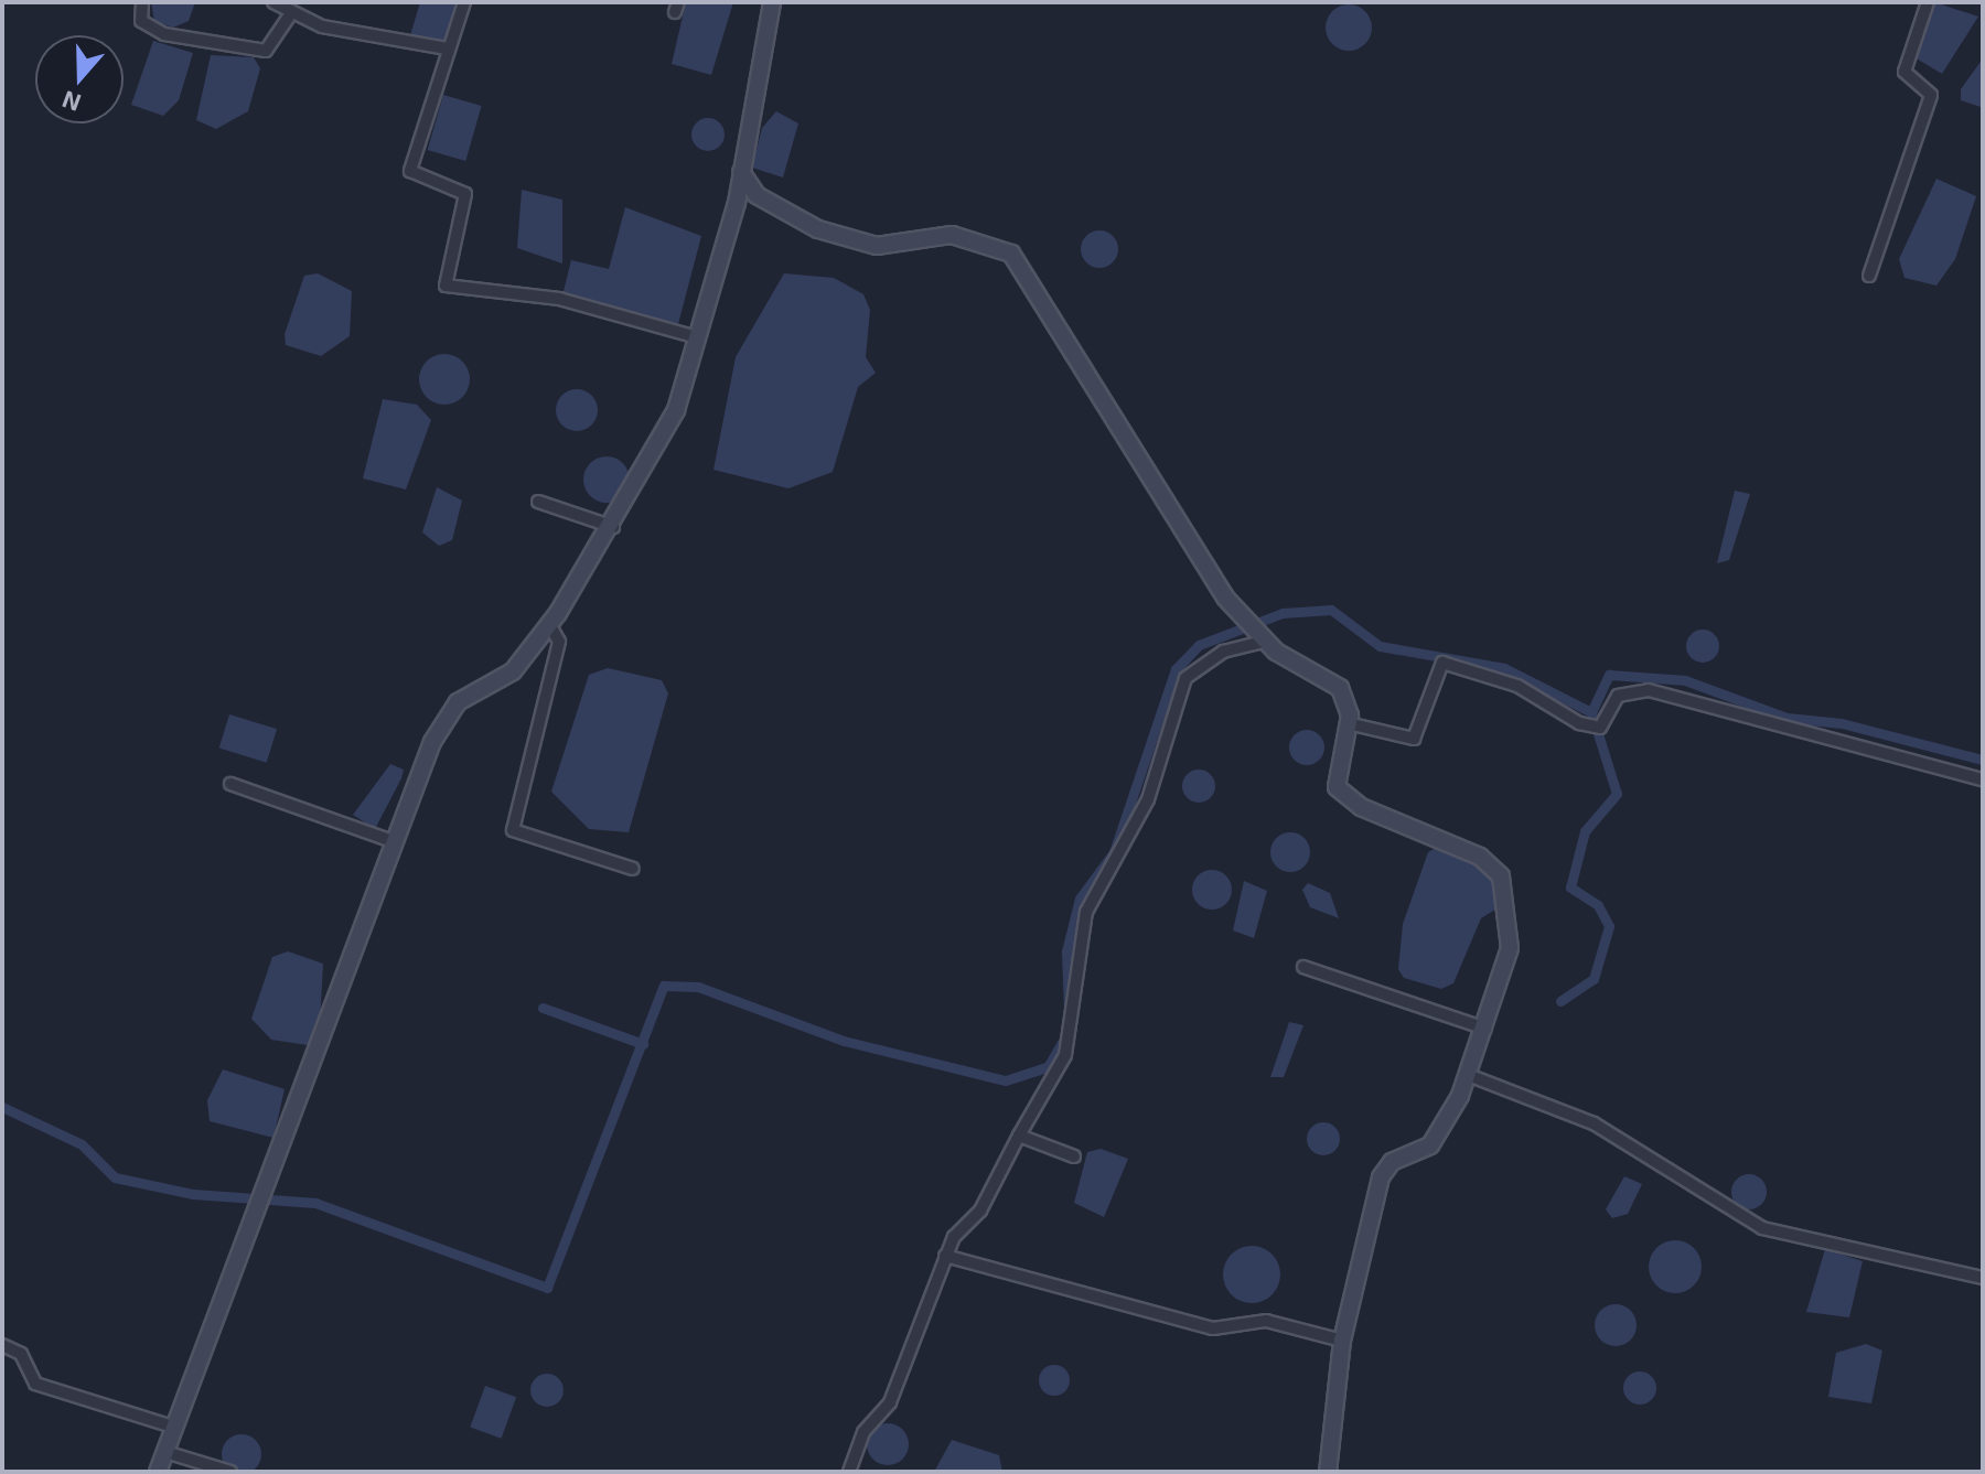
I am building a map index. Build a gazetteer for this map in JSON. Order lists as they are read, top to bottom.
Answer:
{
  "north": "bottom"
}
